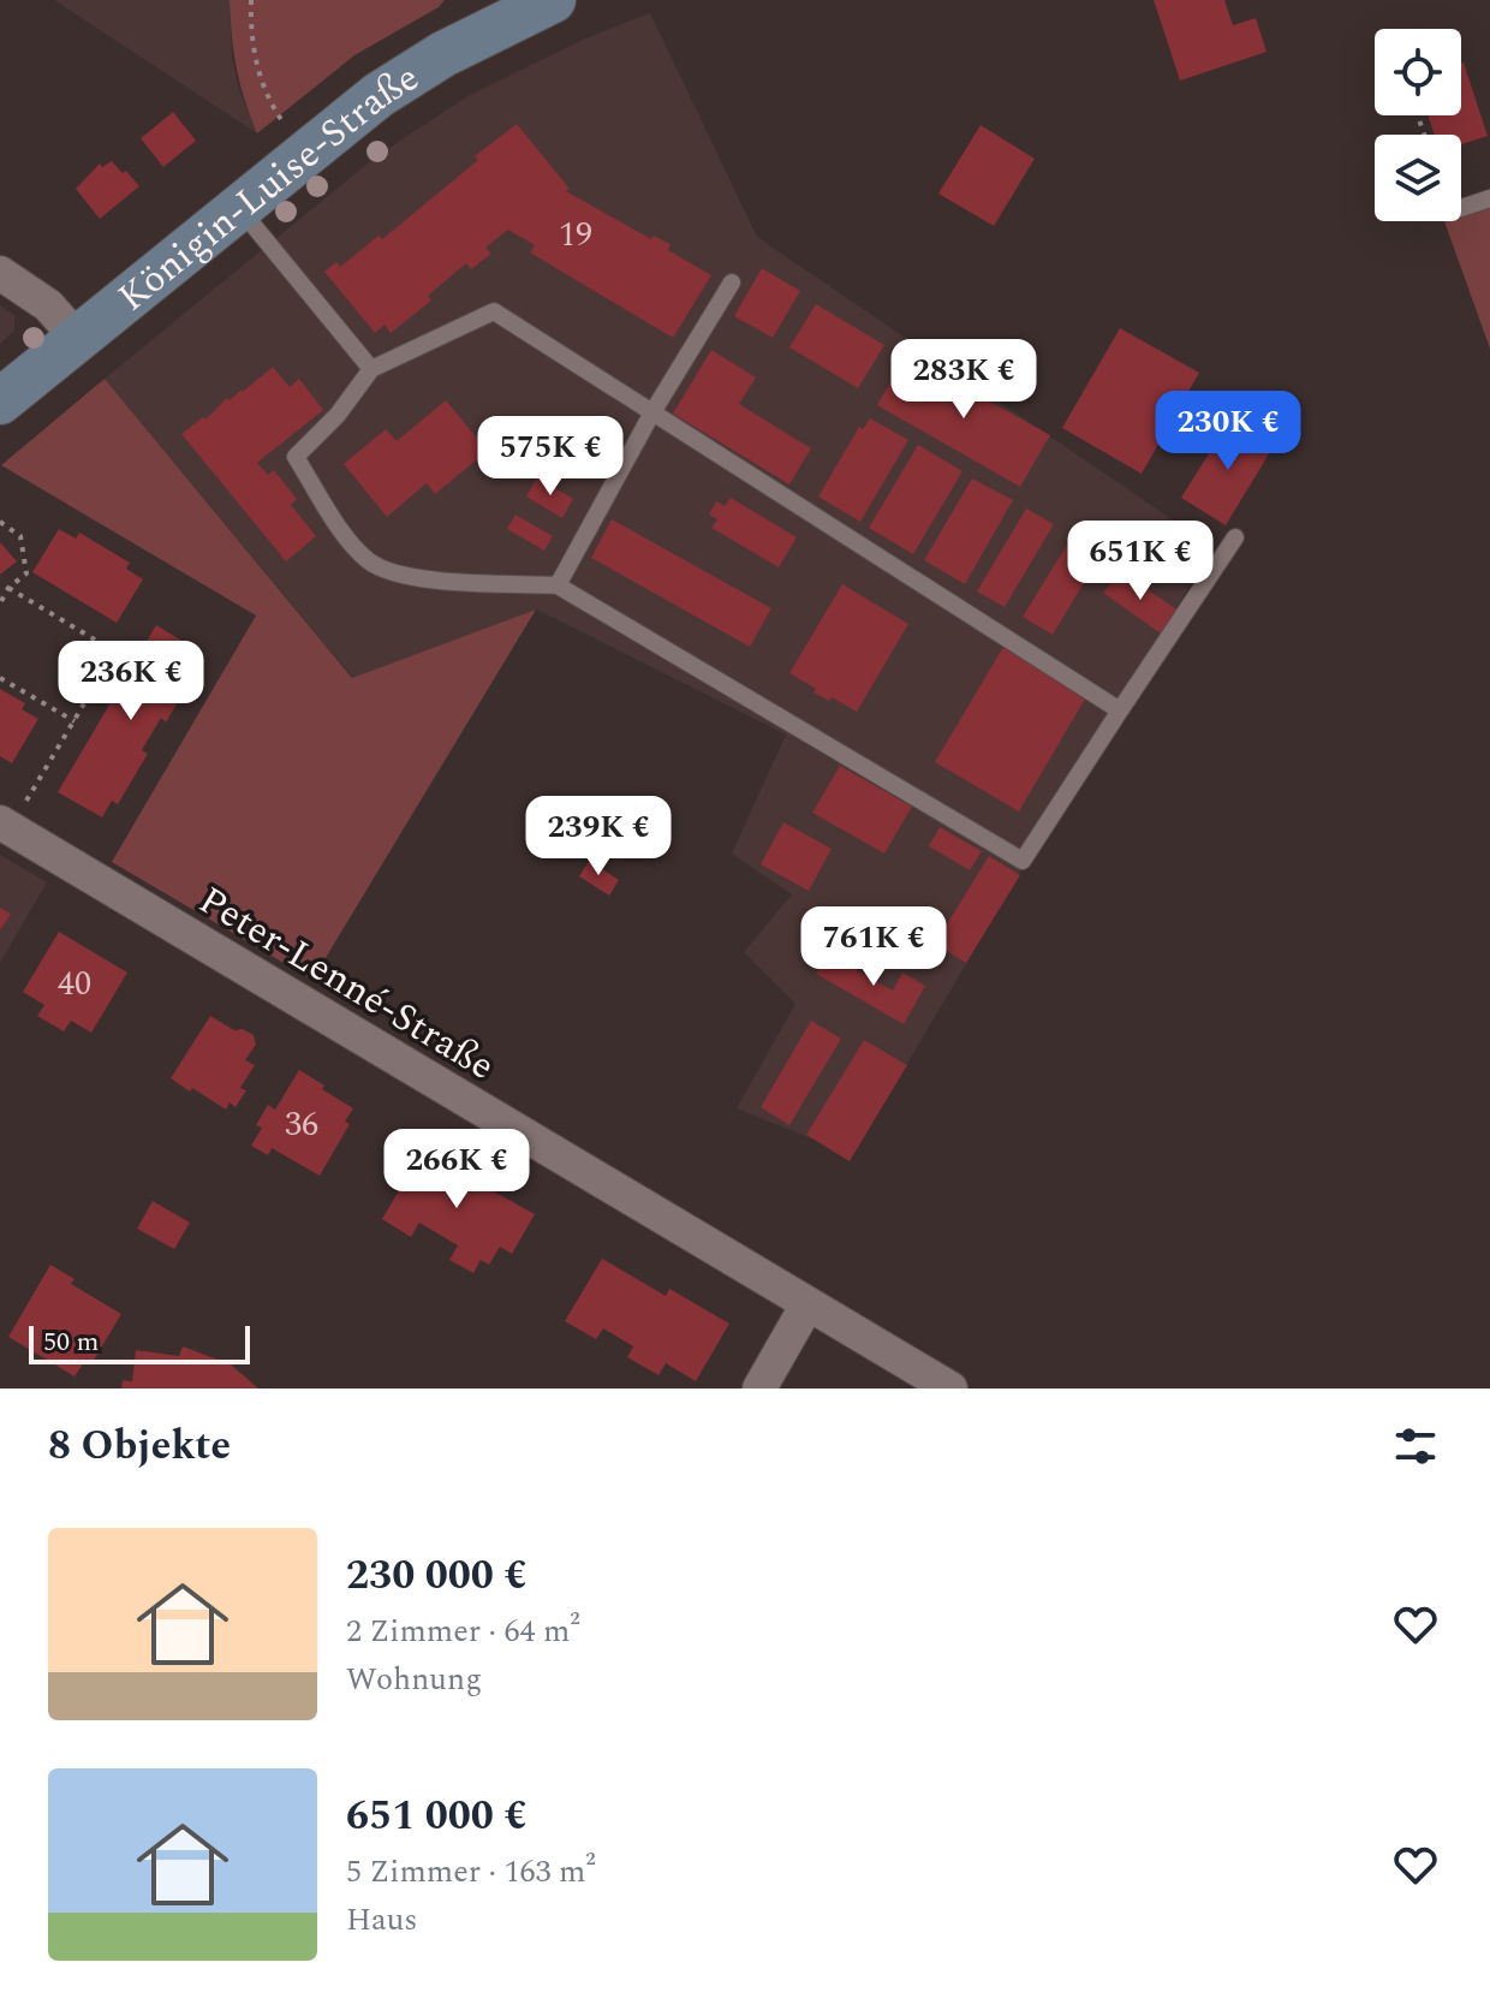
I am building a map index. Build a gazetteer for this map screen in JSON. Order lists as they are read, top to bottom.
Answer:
{
  "streets": {
    "main road": ["Königin-Luise-Straße"],
    "street": ["Peter-Lenné-Straße"]
  },
  "house_numbers": ["19", "40", "36"],
  "scale_bar": "50 m",
  "page": {
    "price": [
      "283K €",
      "230K €",
      "575K €",
      "651K €",
      "236K €",
      "239K €",
      "761K €",
      "266K €"
    ],
    "scale": "50 m",
    "heading": "8 Objekte",
    "list": [
      {
        "name": "230 000 €",
        "note": "2 Zimmer · 64 m² · Wohnung"
      },
      {
        "name": "651 000 €",
        "note": "5 Zimmer · 163 m² · Haus"
      }
    ]
  }
}
